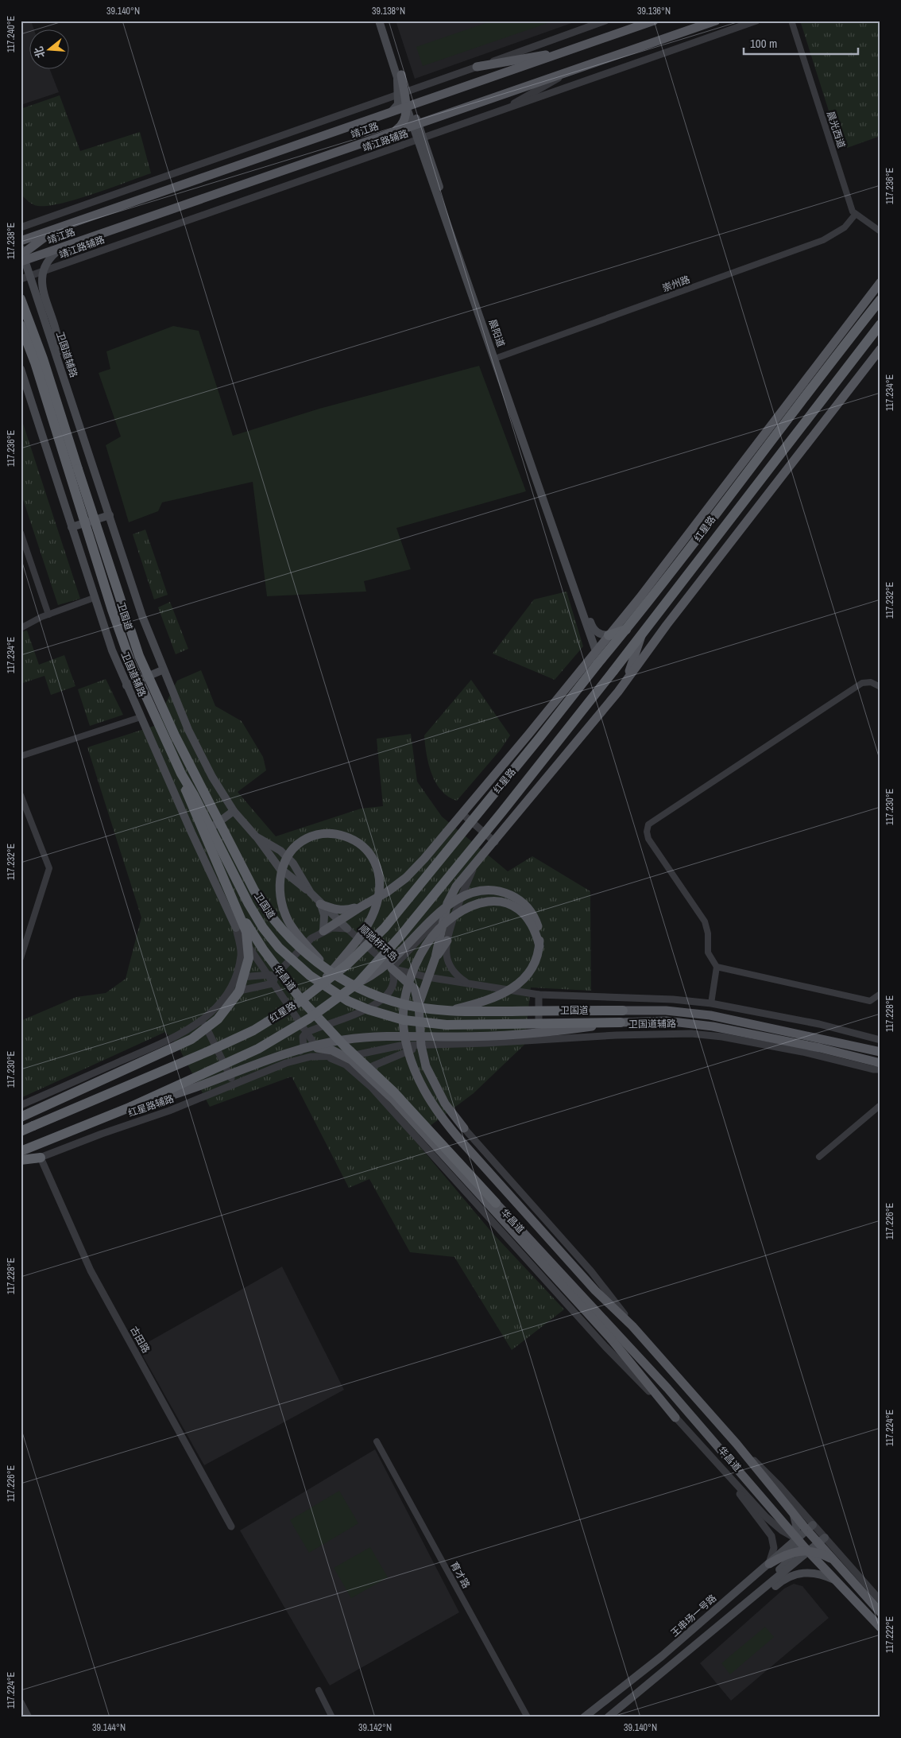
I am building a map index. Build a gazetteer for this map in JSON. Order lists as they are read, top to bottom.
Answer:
{
  "streets": {
    "highway": ["红星路", "卫国道", "华昌道"],
    "main road": [
      "靖江路",
      "晨阳道",
      "卫国道辅路",
      "王串场一号路"
    ],
    "street": [
      "晨光西道",
      "靖江路辅路",
      "崇州路",
      "顺驰桥环岛",
      "红星路辅路",
      "古田路",
      "育才路"
    ]
  },
  "crossings": [
    ["晨光西道", "崇州路"],
    ["靖江路", "晨阳道"],
    ["靖江路", "卫国道辅路"],
    ["靖江路辅路", "晨阳道"],
    ["靖江路辅路", "卫国道辅路"],
    ["崇州路", "晨阳道"],
    ["卫国道辅路", "卫国道"],
    ["卫国道辅路", "顺驰桥环岛"],
    ["卫国道辅路", "红星路辅路"],
    ["卫国道", "华昌道"],
    ["顺驰桥环岛", "红星路辅路"],
    ["华昌道", "红星路辅路"],
    ["华昌道", "王串场一号路"],
    ["红星路辅路", "古田路"]
  ],
  "scale_bar": "100 m",
  "north": "left",
  "coordinates": [
    "39.140°N",
    "39.138°N",
    "39.136°N",
    "117.240°E",
    "117.236°E",
    "117.238°E",
    "117.234°E",
    "117.232°E",
    "117.230°E",
    "117.228°E",
    "117.226°E",
    "117.224°E",
    "117.222°E",
    "39.144°N",
    "39.142°N"
  ]
}
